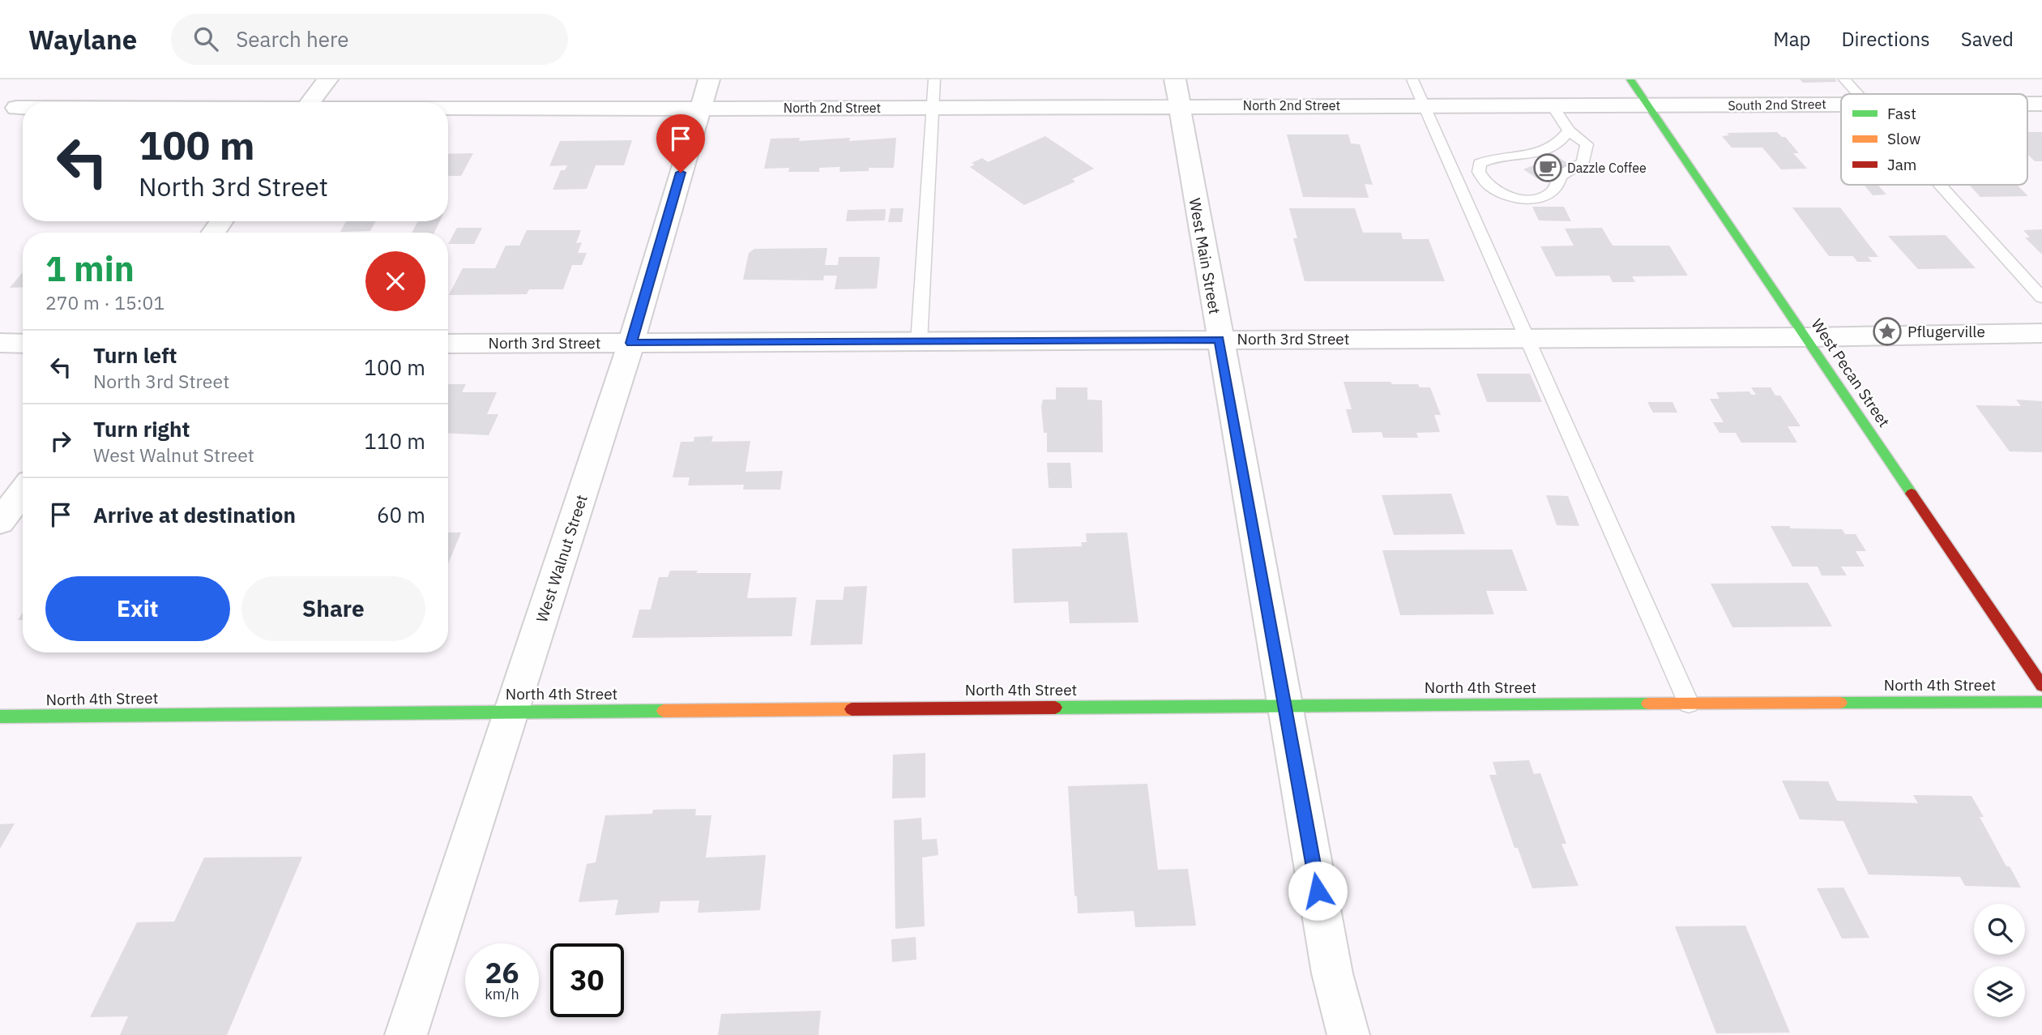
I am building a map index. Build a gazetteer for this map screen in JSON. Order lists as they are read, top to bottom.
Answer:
{
  "streets": {
    "street": [
      "South 2nd Street",
      "North 2nd Street",
      "West Main Street",
      "North 3rd Street",
      "West Pecan Street",
      "West Walnut Street",
      "North 4th Street"
    ]
  },
  "crossings": [
    ["South 2nd Street", "North 2nd Street"],
    ["South 2nd Street", "West Pecan Street"],
    ["North 2nd Street", "West Main Street"],
    ["North 2nd Street", "West Pecan Street"],
    ["North 2nd Street", "West Walnut Street"],
    ["West Main Street", "North 3rd Street"],
    ["West Main Street", "North 4th Street"],
    ["North 3rd Street", "West Pecan Street"],
    ["North 3rd Street", "West Walnut Street"],
    ["West Walnut Street", "North 4th Street"]
  ],
  "places": {
    "cafe": ["Dazzle Coffee"],
    "place": ["Pflugerville"]
  },
  "legend": ["Fast", "Slow", "Jam"],
  "page": {
    "header": "Waylane",
    "search": "Search here",
    "nav": ["Map", "Directions", "Saved"],
    "turn": ["100 m", "North 3rd Street"],
    "heading": ["1 min", "270 m · 15:01"],
    "list": [
      {
        "name": "Turn left",
        "note": "North 3rd Street",
        "value": "100 m"
      },
      {
        "name": "Turn right",
        "note": "West Walnut Street",
        "value": "110 m"
      },
      {
        "name": "Arrive at destination",
        "value": "60 m"
      }
    ],
    "buttons": ["Exit", "Share"],
    "speed": "26 km/h",
    "limit": "30"
  }
}
